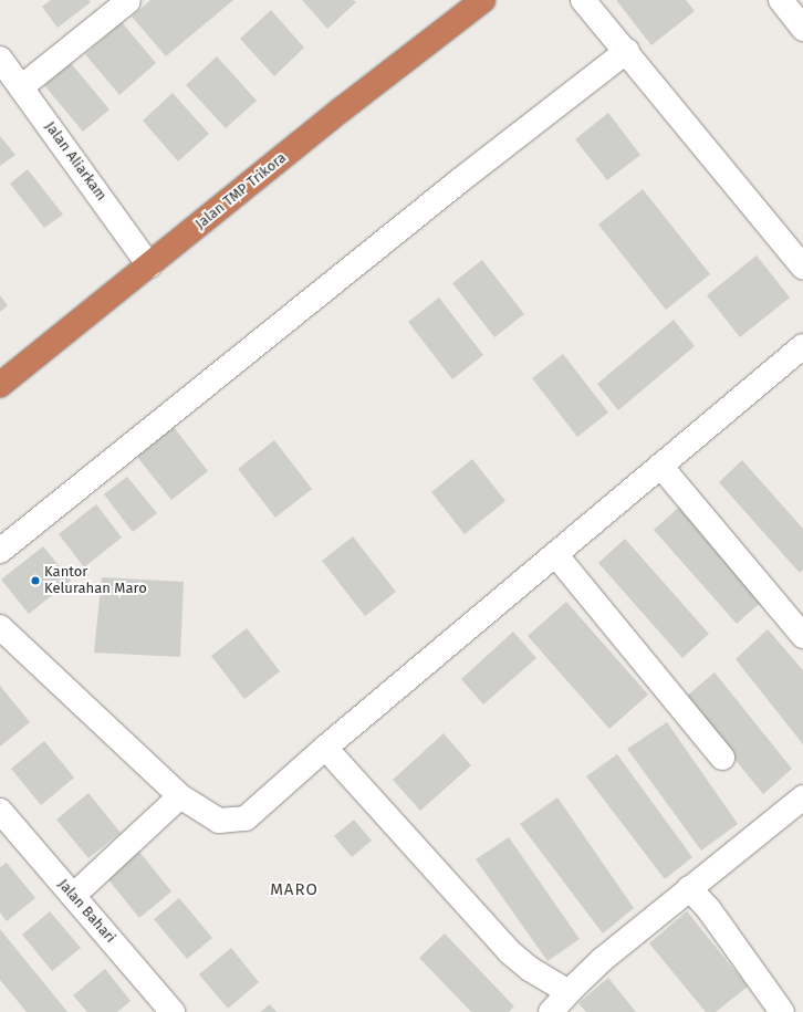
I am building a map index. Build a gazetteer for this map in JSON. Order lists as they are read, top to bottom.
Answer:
{
  "streets": {
    "highway": ["Jalan TMP Trikora"],
    "street": ["Jalan Aliarkam", "Jalan Bahari"]
  },
  "crossings": [
    ["Jalan Aliarkam", "Jalan TMP Trikora"]
  ],
  "districts": ["MARO"],
  "places": ["Kantor Kelurahan Maro"]
}
